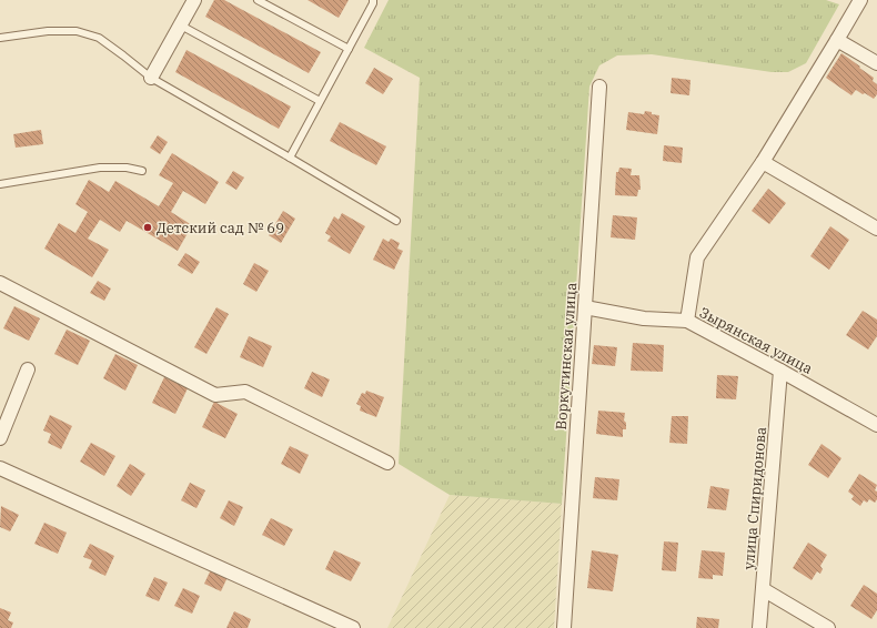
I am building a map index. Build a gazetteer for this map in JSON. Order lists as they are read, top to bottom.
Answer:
{
  "streets": {
    "street": ["Зырянская улица", "Воркутинская улица", "улица Спиридонова"]
  },
  "crossings": [
    ["Зырянская улица", "Воркутинская улица"],
    ["Зырянская улица", "улица Спиридонова"]
  ],
  "places": ["Детский сад № 69"]
}
